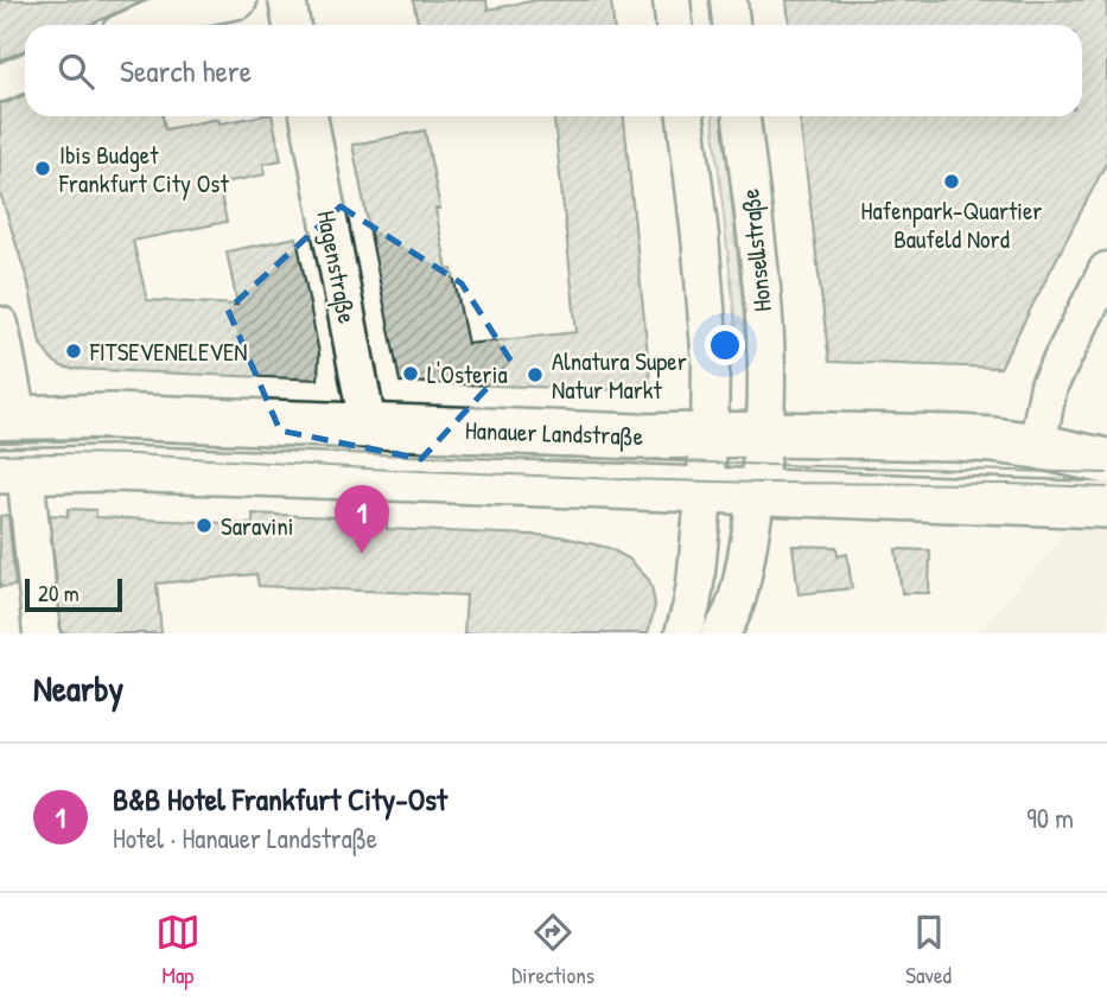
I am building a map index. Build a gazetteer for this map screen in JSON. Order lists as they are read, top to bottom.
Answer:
{
  "streets": {
    "main road": ["Hanauer Landstraße"],
    "street": ["Honsellstraße", "Hagenstraße"]
  },
  "crossings": [
    ["Honsellstraße", "Hanauer Landstraße"],
    ["Hagenstraße", "Hanauer Landstraße"]
  ],
  "places": [
    "Ibis Budget Frankfurt City Ost",
    "Hafenpark-Quartier Baufeld Nord",
    "FITSEVENELEVEN",
    "L'Osteria",
    "Alnatura Super Natur Markt",
    "Saravini"
  ],
  "scale_bar": "20 m",
  "page": {
    "search": "Search here",
    "pins": "1",
    "scale": "20 m",
    "heading": "Nearby",
    "list": [
      {
        "mark": "1",
        "name": "B&B Hotel Frankfurt City-Ost",
        "note": "Hotel · Hanauer Landstraße",
        "value": "90 m"
      }
    ],
    "nav": ["Map", "Directions", "Saved"]
  }
}
